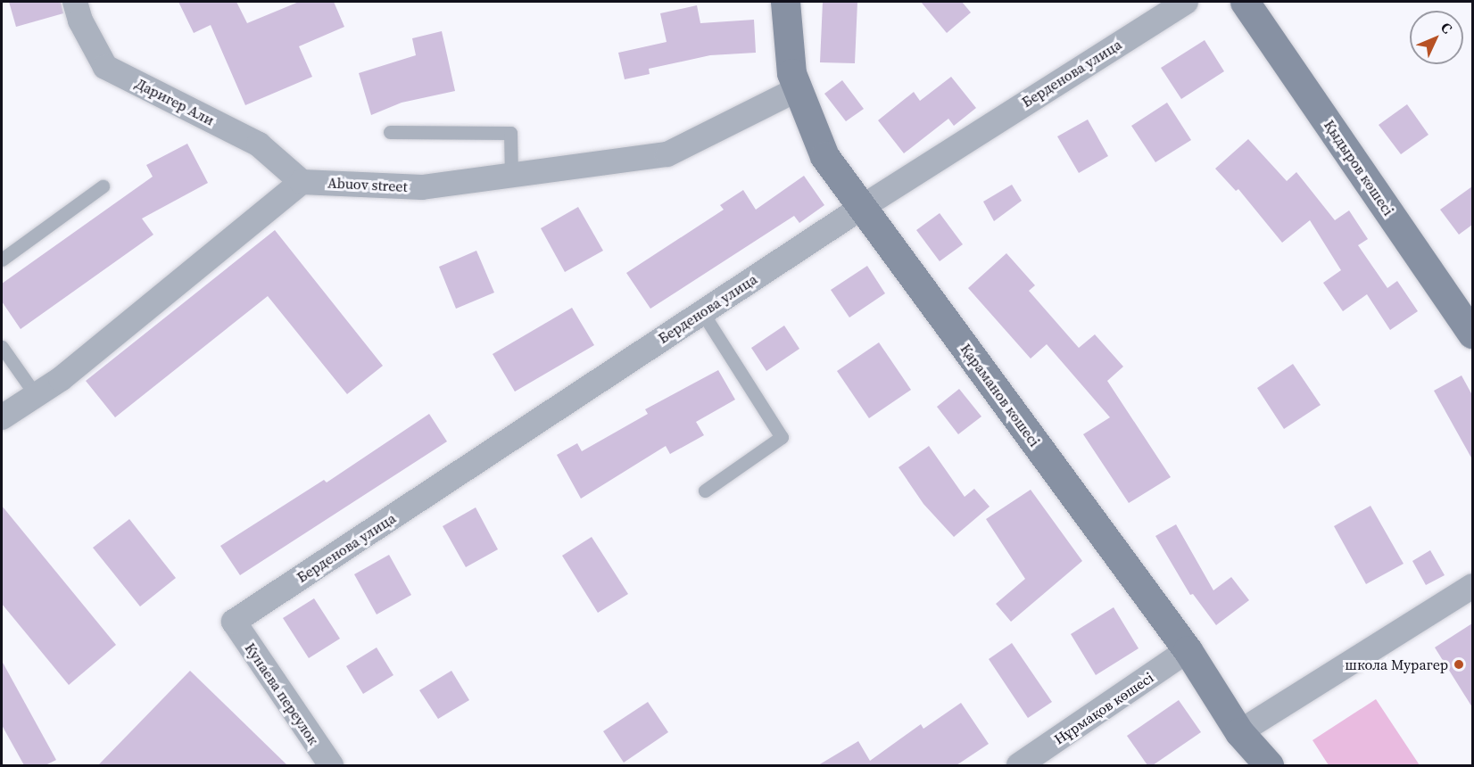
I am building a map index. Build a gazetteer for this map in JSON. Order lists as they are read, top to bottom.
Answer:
{
  "streets": {
    "street": [
      "Берденова улица",
      "Даригер Али",
      "Қыдыров көшесі",
      "Abuov street",
      "Қараманов көшесі",
      "Кунаева переулок",
      "Нұрмақов көшесі"
    ]
  },
  "crossings": [
    ["Берденова улица", "Қараманов көшесі"],
    ["Берденова улица", "Кунаева переулок"],
    ["Даригер Али", "Abuov street"],
    ["Abuov street", "Қараманов көшесі"],
    ["Қараманов көшесі", "Нұрмақов көшесі"]
  ],
  "places": ["школа Мурагер"],
  "north": "top right"
}
